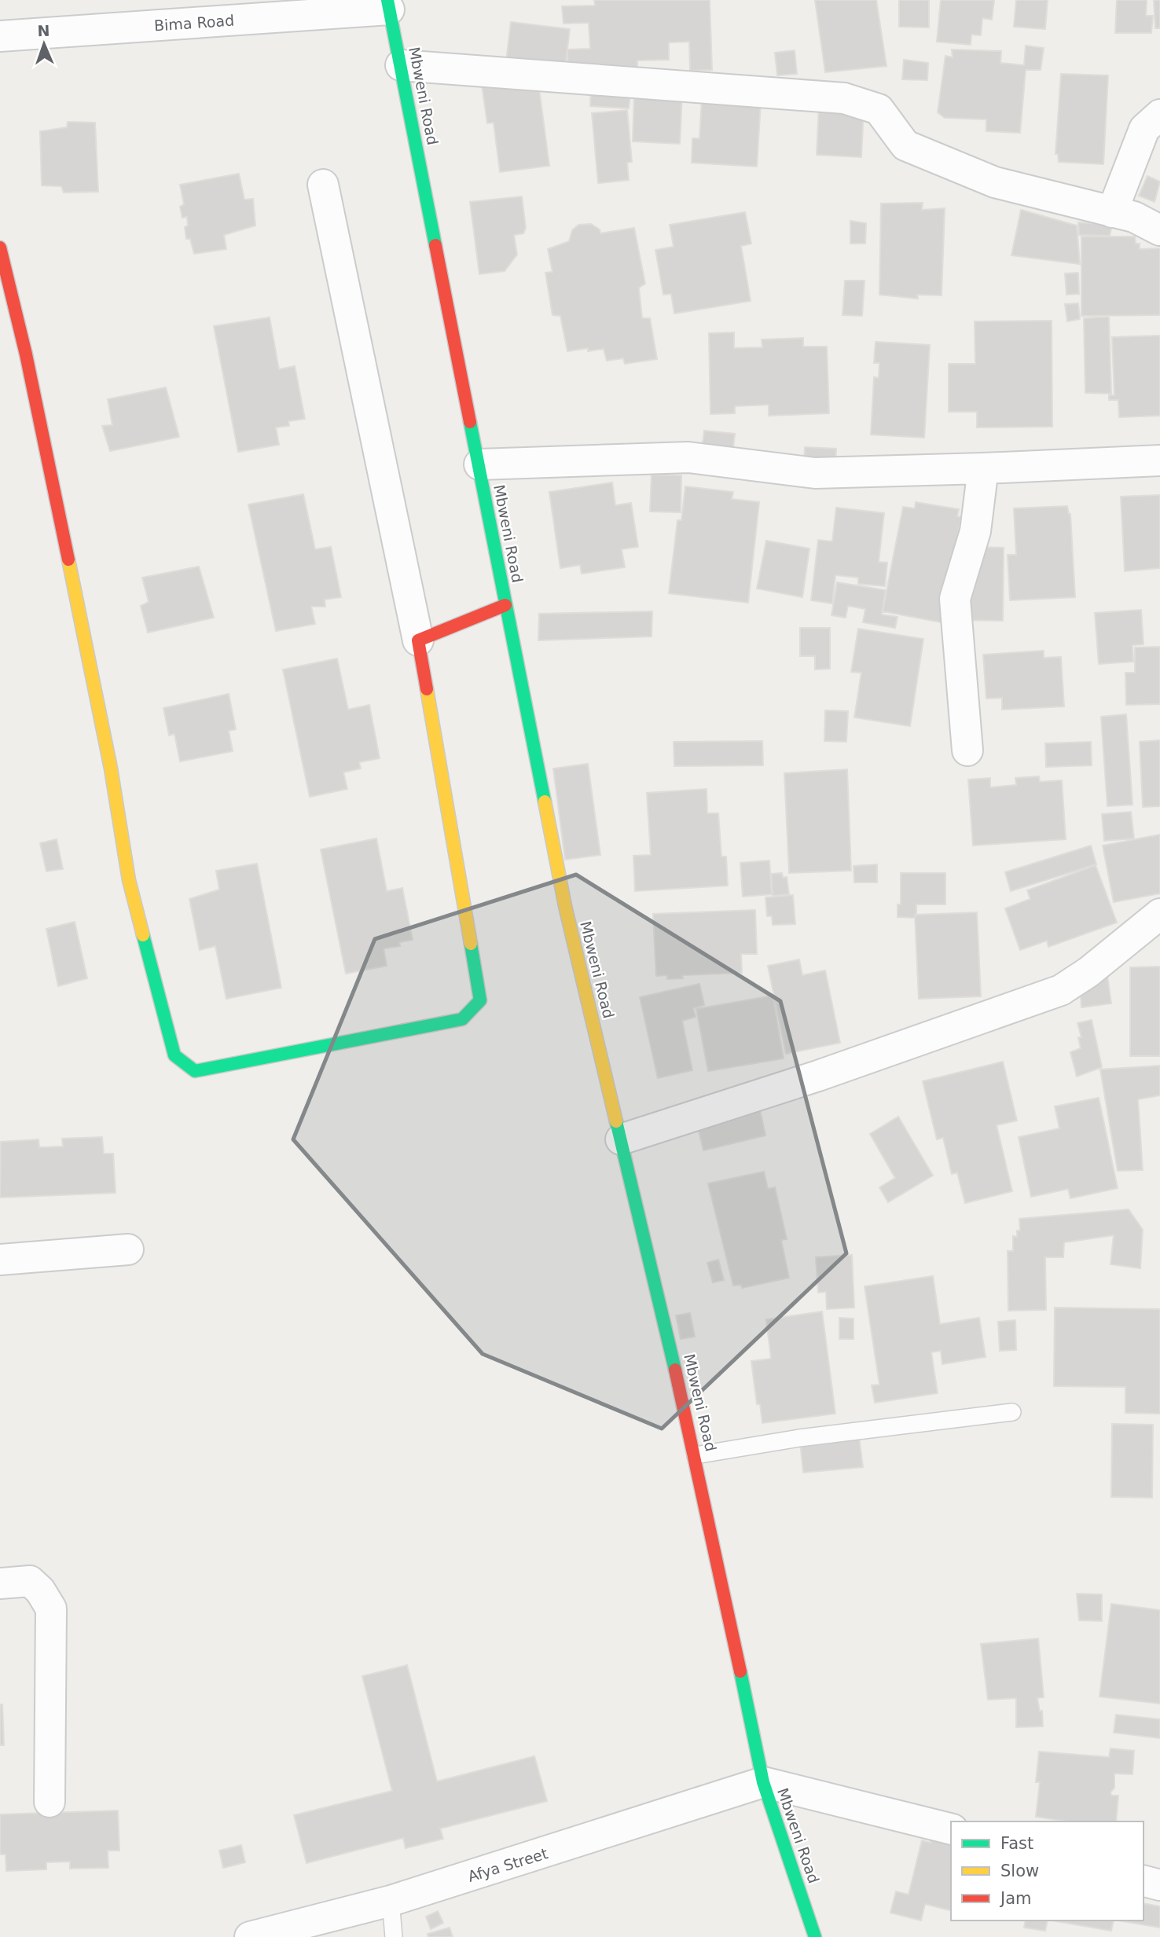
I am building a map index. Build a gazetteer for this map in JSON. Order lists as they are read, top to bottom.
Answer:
{
  "streets": {
    "street": ["Bima Road", "Mbweni Road", "Afya Street"]
  },
  "crossings": [
    ["Bima Road", "Mbweni Road"],
    ["Mbweni Road", "Afya Street"]
  ],
  "legend": ["Fast", "Slow", "Jam"],
  "north": "top"
}
